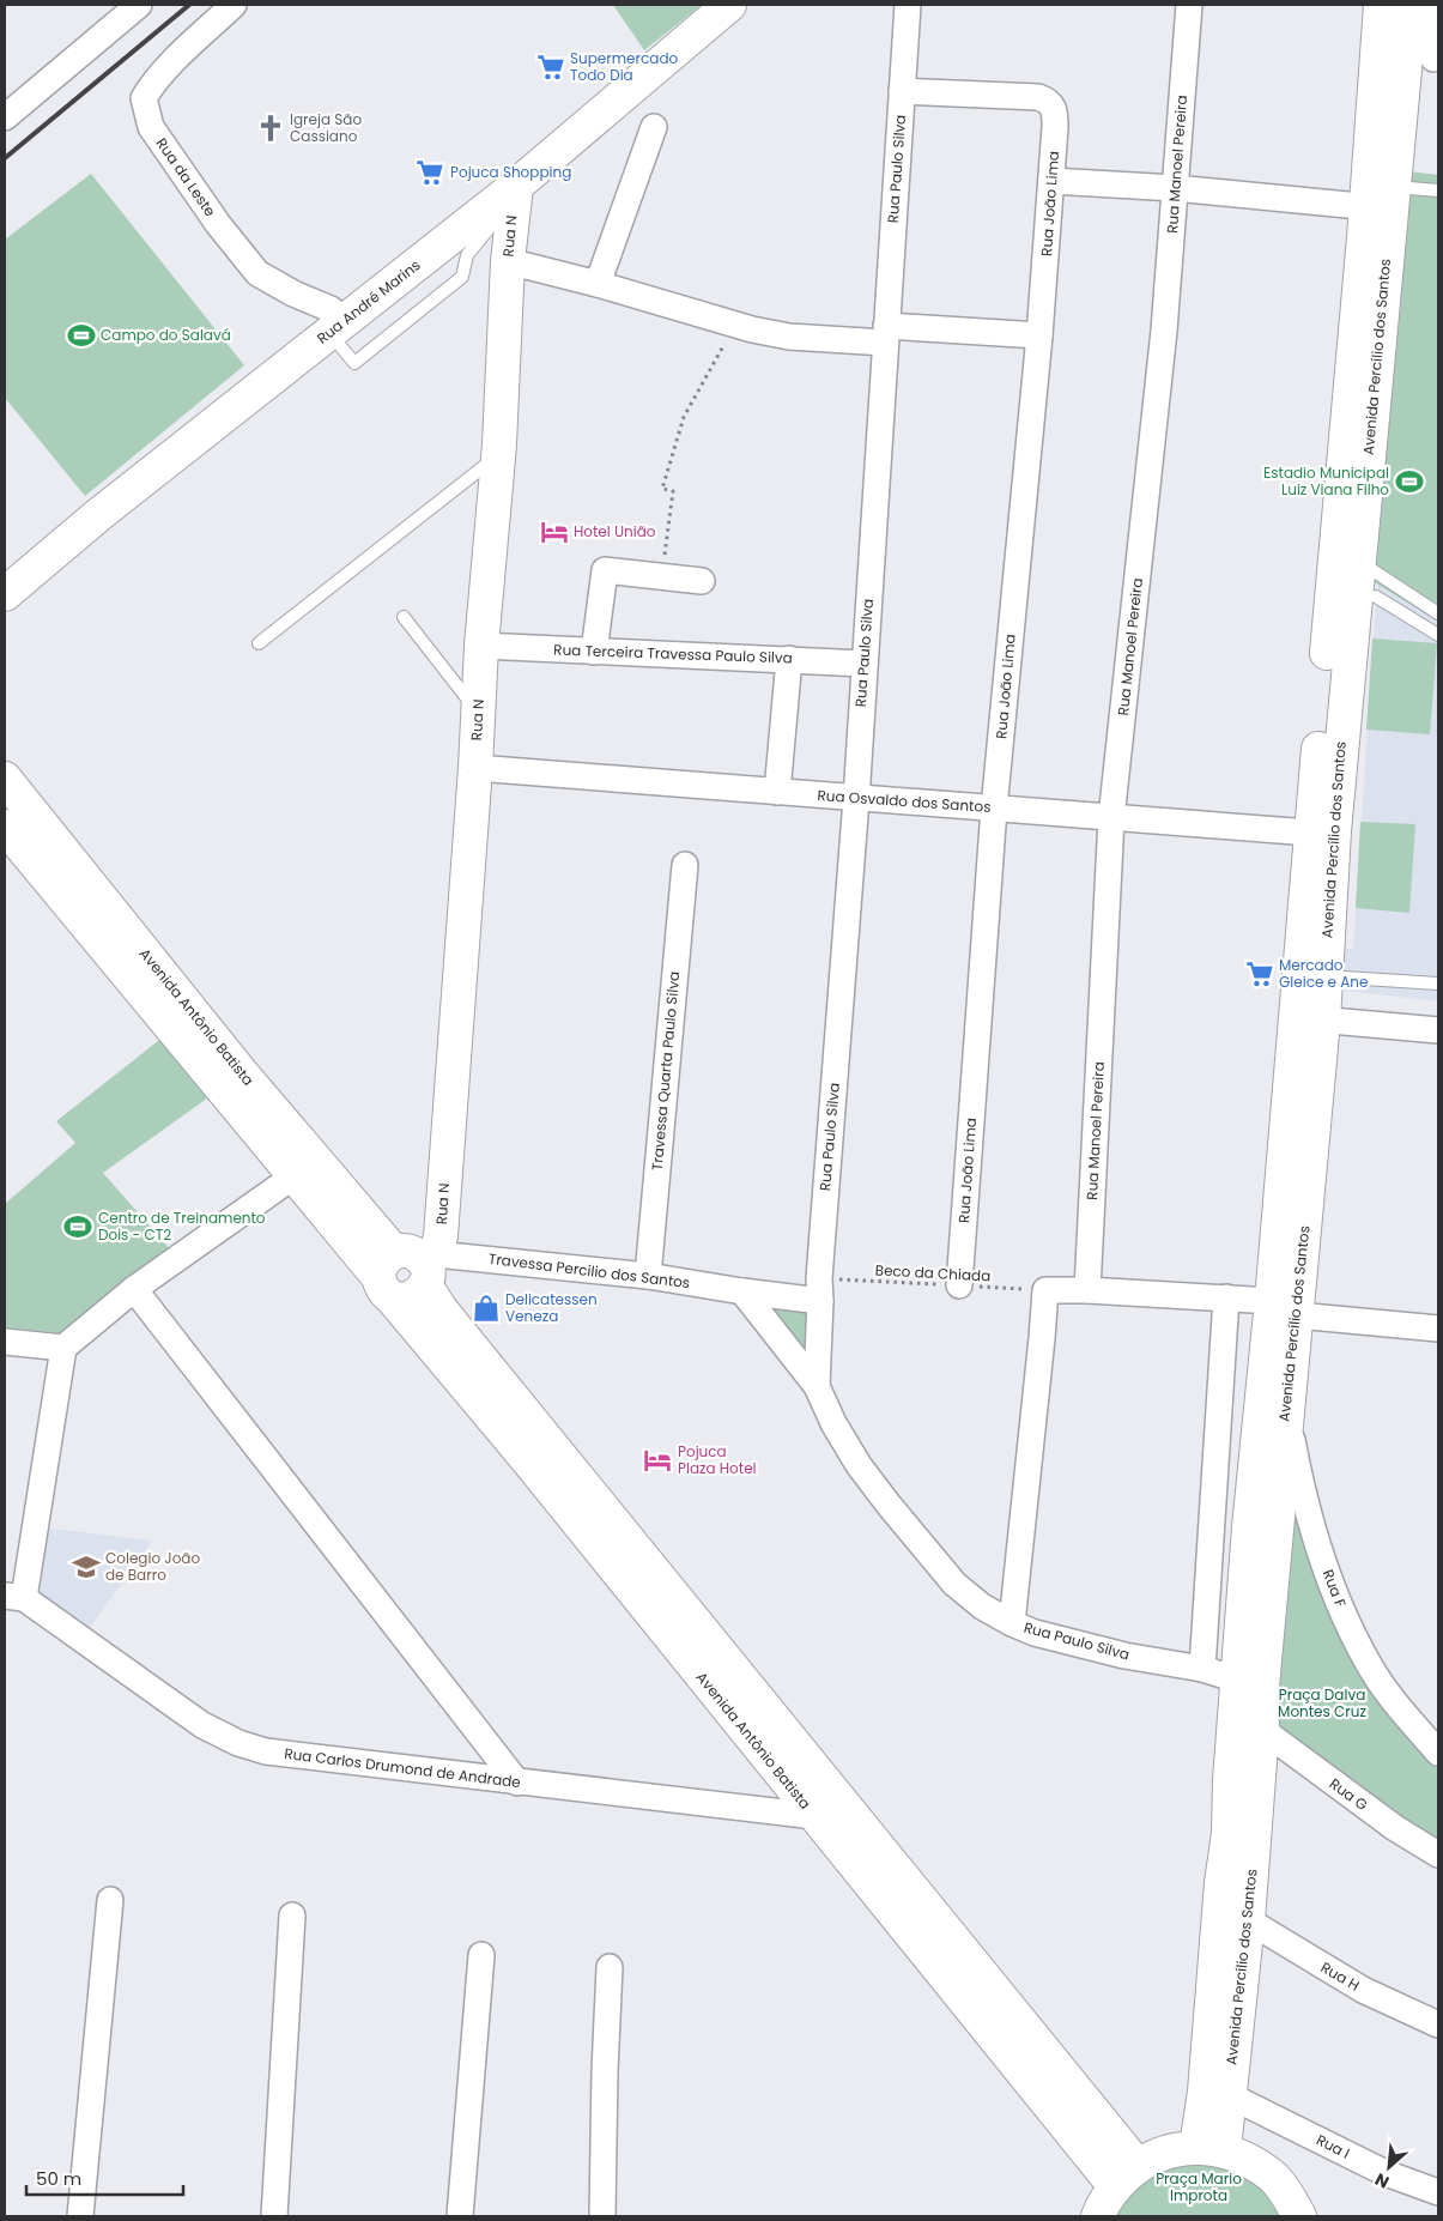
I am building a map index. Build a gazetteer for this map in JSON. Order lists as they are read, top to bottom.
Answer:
{
  "streets": {
    "street": [
      "Rua Manoel Pereira",
      "Rua Paulo Silva",
      "Rua da Leste",
      "Rua João Lima",
      "Rua N",
      "Rua André Marins",
      "Avenida Percílio dos Santos",
      "Rua Terceira Travessa Paulo Silva",
      "Rua Osvaldo dos Santos",
      "Avenida Antônio Batista",
      "Travessa Quarta Paulo Silva",
      "Travessa Percilio dos Santos",
      "Rua F",
      "Rua Carlos Drumond de Andrade",
      "Rua G",
      "Rua H",
      "Rua I"
    ],
    "path": ["Beco da Chiada"]
  },
  "crossings": [
    ["Rua Manoel Pereira", "Rua Osvaldo dos Santos"],
    ["Rua Paulo Silva", "Rua João Lima"],
    ["Rua Paulo Silva", "Avenida Percílio dos Santos"],
    ["Rua Paulo Silva", "Rua Terceira Travessa Paulo Silva"],
    ["Rua Paulo Silva", "Rua Osvaldo dos Santos"],
    ["Rua Paulo Silva", "Travessa Percilio dos Santos"],
    ["Rua Paulo Silva", "Beco da Chiada"],
    ["Rua da Leste", "Rua André Marins"],
    ["Rua João Lima", "Rua Osvaldo dos Santos"],
    ["Rua João Lima", "Beco da Chiada"],
    ["Rua N", "Rua André Marins"],
    ["Rua N", "Rua Terceira Travessa Paulo Silva"],
    ["Rua N", "Rua Osvaldo dos Santos"],
    ["Rua N", "Avenida Antônio Batista"],
    ["Rua N", "Travessa Percilio dos Santos"],
    ["Avenida Percílio dos Santos", "Rua Osvaldo dos Santos"],
    ["Avenida Percílio dos Santos", "Rua F"],
    ["Avenida Percílio dos Santos", "Rua G"],
    ["Avenida Percílio dos Santos", "Rua H"],
    ["Avenida Percílio dos Santos", "Rua I"],
    ["Avenida Antônio Batista", "Travessa Percilio dos Santos"],
    ["Avenida Antônio Batista", "Rua Carlos Drumond de Andrade"],
    ["Travessa Quarta Paulo Silva", "Travessa Percilio dos Santos"]
  ],
  "parks": ["Praça Dalva Montes Cruz", "Praça Mario Improta"],
  "places": {
    "supermarket": ["Supermercado Todo Dia", "Pojuca Shopping", "Mercado Gleice e Ane"],
    "church": ["Igreja São Cassiano"],
    "sports": ["Campo do Salavá", "Estadio Municipal Luiz Viana Filho", "Centro de Treinamento Dois - CT2"],
    "hotel": ["Hotel União", "Pojuca Plaza Hotel"],
    "shop": ["Delicatessen Veneza"],
    "school or university": ["Colegio João de Barro"]
  },
  "scale_bar": "50 m",
  "north": "bottom left"
}
